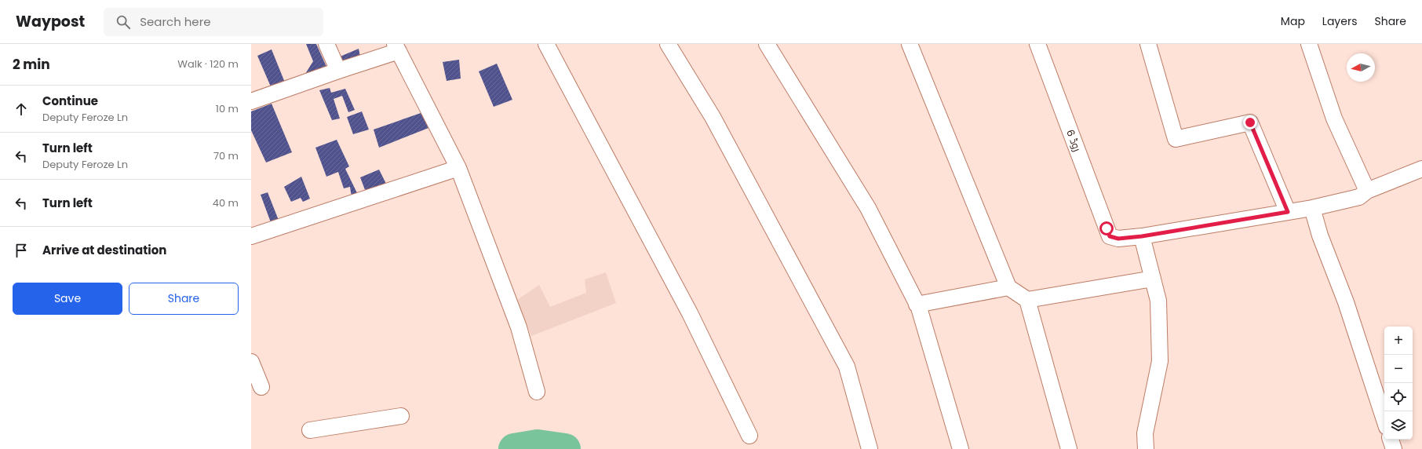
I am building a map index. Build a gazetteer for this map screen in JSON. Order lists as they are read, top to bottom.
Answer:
{
  "streets": {
    "street": ["روڈ 6"]
  },
  "north": "left",
  "page": {
    "header": "Waypost",
    "search": "Search here",
    "nav": ["Map", "Layers", "Share"],
    "heading": ["2 min", "Walk · 120 m"],
    "list": [
      ["Continue", "Deputy Feroze Ln", "10 m"],
      ["Turn left", "Deputy Feroze Ln", "70 m"],
      ["Turn left", "40 m"],
      "Arrive at destination"
    ],
    "buttons": ["Save", "Share"],
    "map_buttons": ["+", "−"]
  }
}
